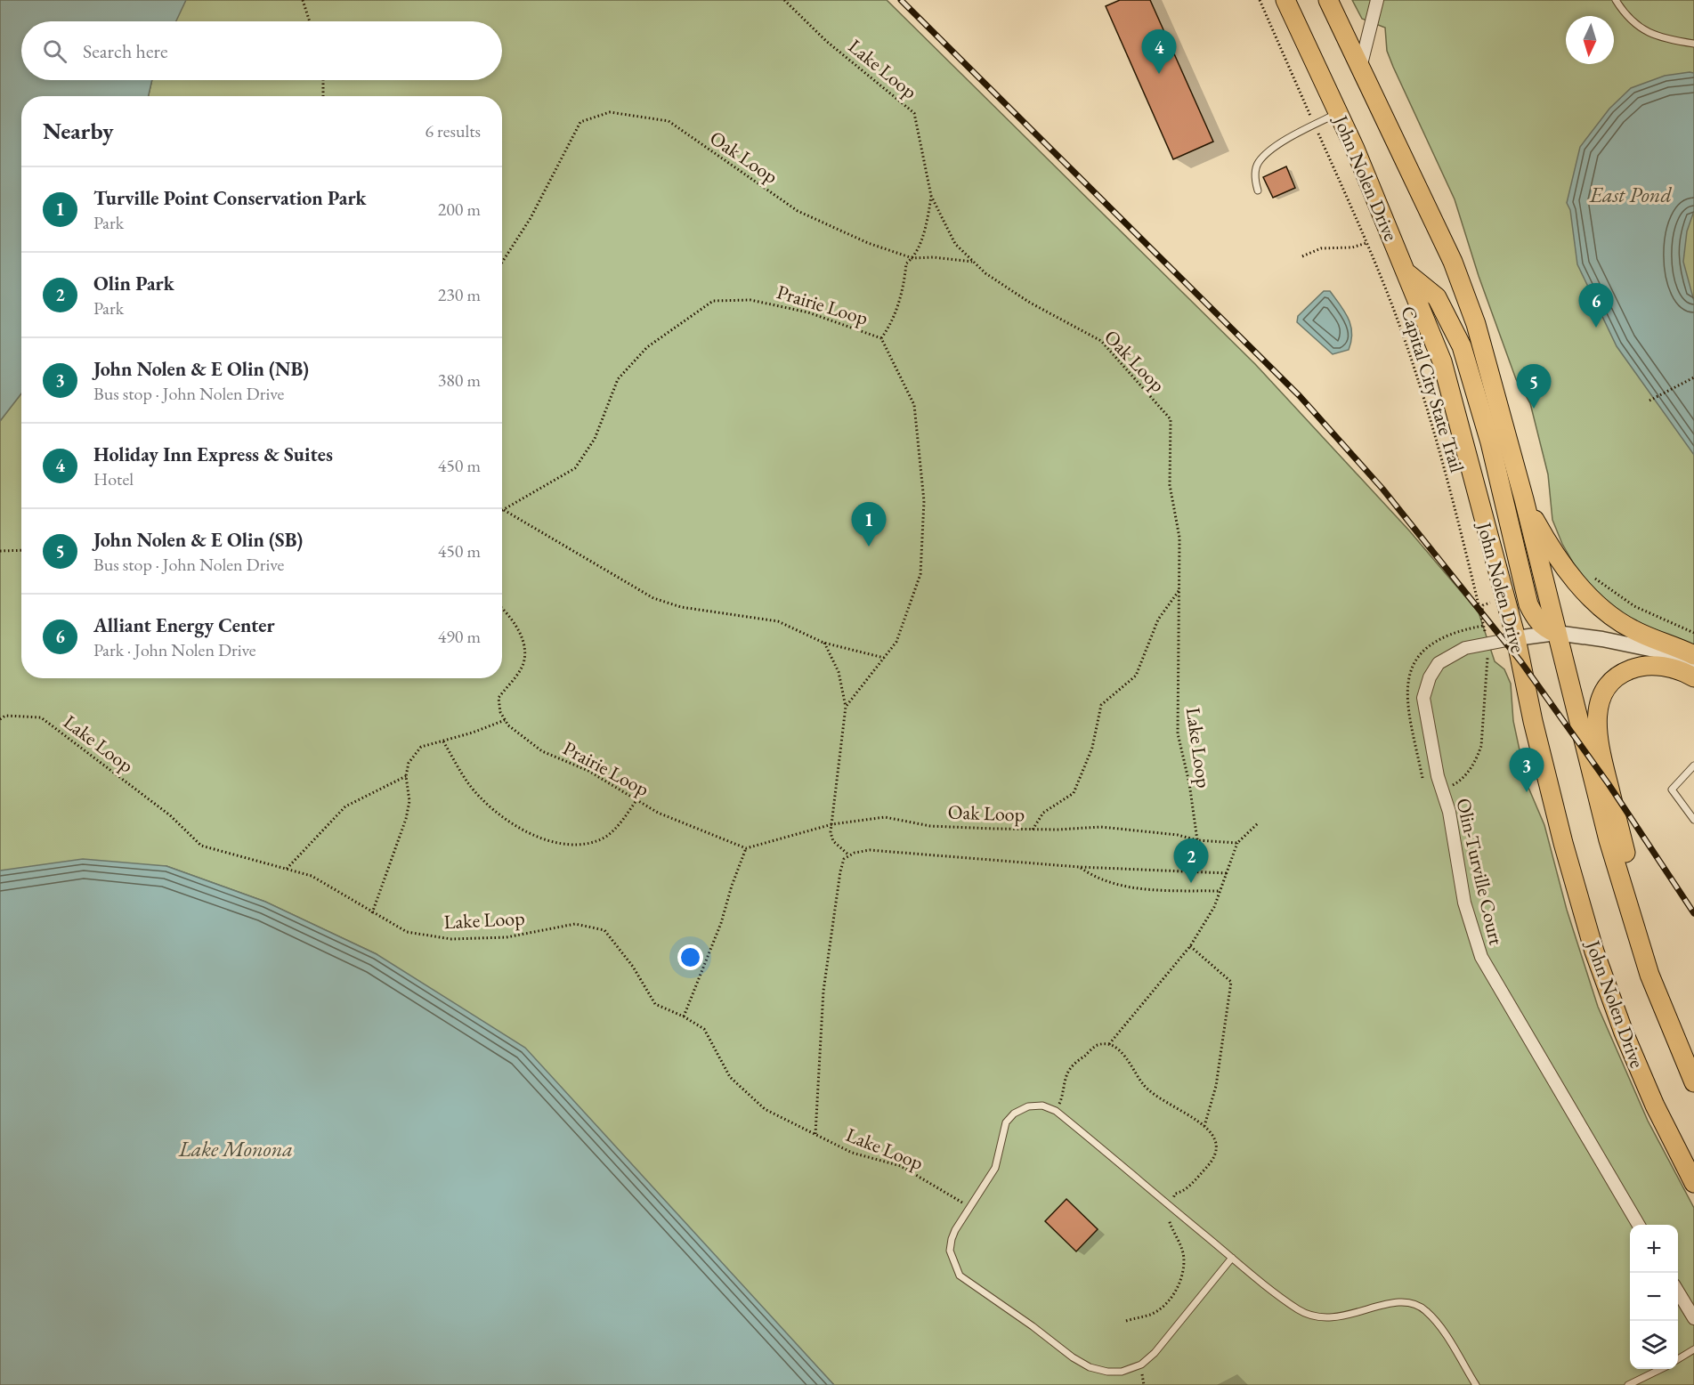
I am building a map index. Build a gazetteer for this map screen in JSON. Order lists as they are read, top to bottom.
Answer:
{
  "streets": {
    "main road": ["John Nolen Drive"],
    "street": ["Olin-Turville Court"],
    "path": [
      "Lake Loop",
      "Oak Loop",
      "Prairie Loop",
      "Capital City State Trail"
    ]
  },
  "crossings": [
    ["Lake Loop", "Oak Loop"],
    ["John Nolen Drive", "Olin-Turville Court"],
    ["Capital City State Trail", "Olin-Turville Court"]
  ],
  "water": ["East Pond", "Lake Monona"],
  "north": "bottom",
  "page": {
    "search": "Search here",
    "pins": [
      "4",
      "6",
      "5",
      "1",
      "3",
      "2"
    ],
    "heading": ["Nearby", "6 results"],
    "list": [
      {
        "mark": "1",
        "name": "Turville Point Conservation Park",
        "note": "Park",
        "value": "200 m"
      },
      {
        "mark": "2",
        "name": "Olin Park",
        "note": "Park",
        "value": "230 m"
      },
      {
        "mark": "3",
        "name": "John Nolen & E Olin (NB)",
        "note": "Bus stop · John Nolen Drive",
        "value": "380 m"
      },
      {
        "mark": "4",
        "name": "Holiday Inn Express & Suites",
        "note": "Hotel",
        "value": "450 m"
      },
      {
        "mark": "5",
        "name": "John Nolen & E Olin (SB)",
        "note": "Bus stop · John Nolen Drive",
        "value": "450 m"
      },
      {
        "mark": "6",
        "name": "Alliant Energy Center",
        "note": "Park · John Nolen Drive",
        "value": "490 m"
      }
    ],
    "map_buttons": ["+", "−"]
  }
}
